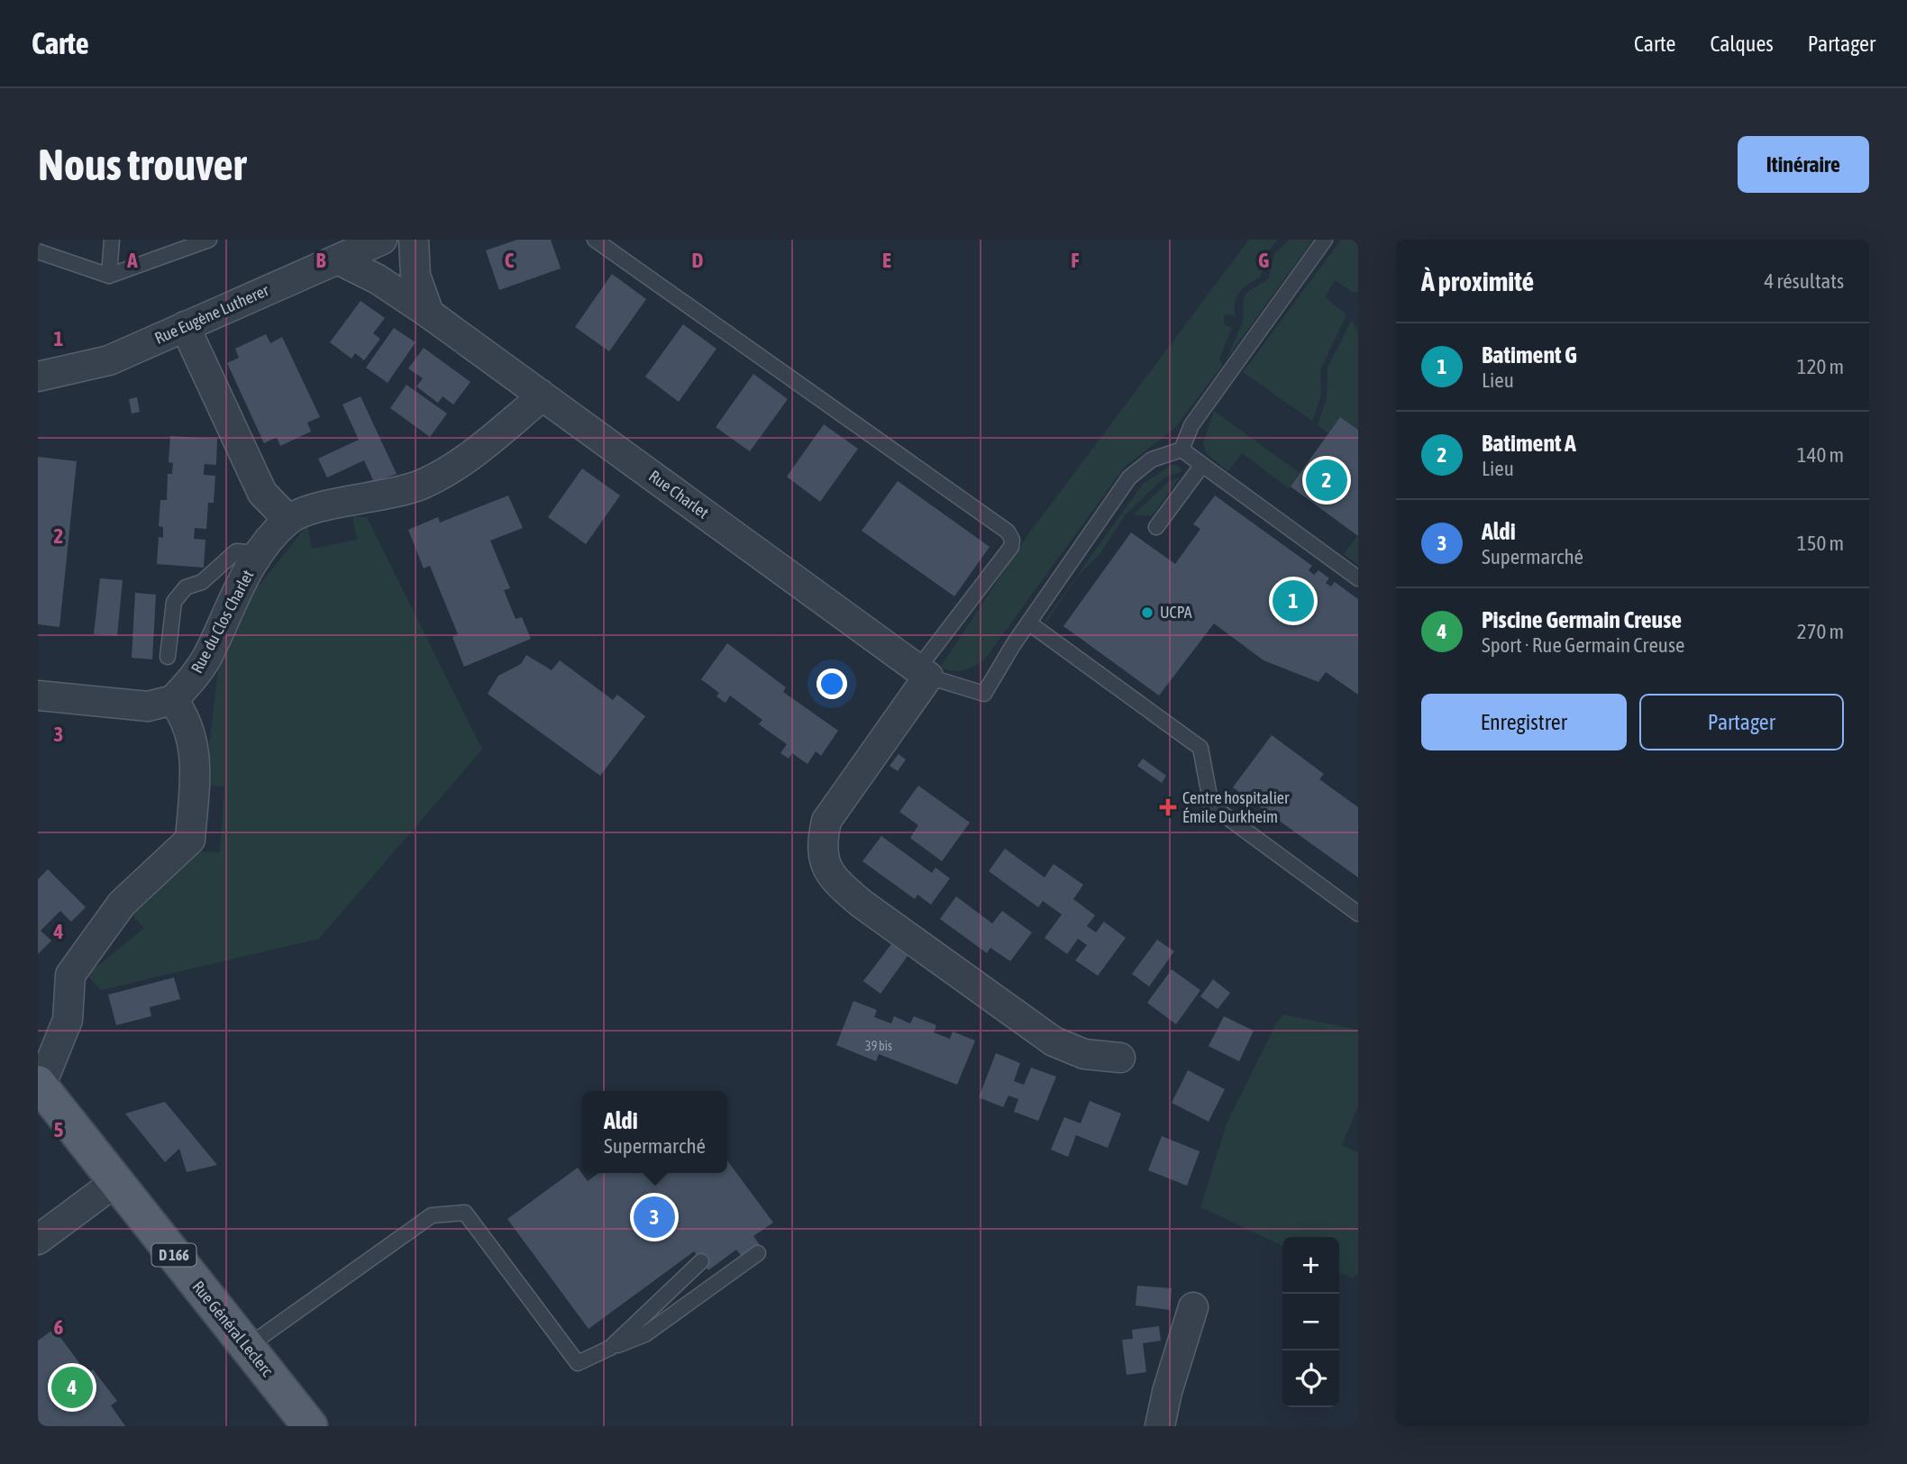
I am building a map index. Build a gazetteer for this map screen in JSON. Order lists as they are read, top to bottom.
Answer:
{
  "streets": {
    "main road": ["D 166", "Rue Général Leclerc"],
    "street": ["Rue Eugène Lutherer", "Rue Charlet", "Rue du Clos Charlet"]
  },
  "crossings": [
    ["Rue Eugène Lutherer", "Rue Charlet"],
    ["Rue Charlet", "Rue du Clos Charlet"]
  ],
  "places": {
    "other": ["UCPA"],
    "health": ["Centre hospitalier Émile Durkheim"]
  },
  "house_numbers": ["39 bis"],
  "page": {
    "header": "Carte",
    "nav": ["Carte", "Calques", "Partager"],
    "buttons": [
      "Itinéraire",
      ["Enregistrer", "Partager"]
    ],
    "title": "Nous trouver",
    "heading": ["À proximité", "4 résultats"],
    "list": [
      {
        "mark": "1",
        "name": "Batiment G",
        "note": "Lieu",
        "value": "120 m"
      },
      {
        "mark": "2",
        "name": "Batiment A",
        "note": "Lieu",
        "value": "140 m"
      },
      {
        "mark": "3",
        "name": "Aldi",
        "note": "Supermarché",
        "value": "150 m"
      },
      {
        "mark": "4",
        "name": "Piscine Germain Creuse",
        "note": "Sport · Rue Germain Creuse",
        "value": "270 m"
      }
    ],
    "pins": [
      "2",
      "1",
      "3",
      "4"
    ],
    "popup": ["Aldi", "Supermarché"],
    "map_buttons": ["+", "−"]
  },
  "grid": {
    "columns": [
      "A",
      "B",
      "C",
      "D",
      "E",
      "F",
      "G"
    ],
    "rows": [
      "1",
      "2",
      "3",
      "4",
      "5",
      "6"
    ]
  }
}
